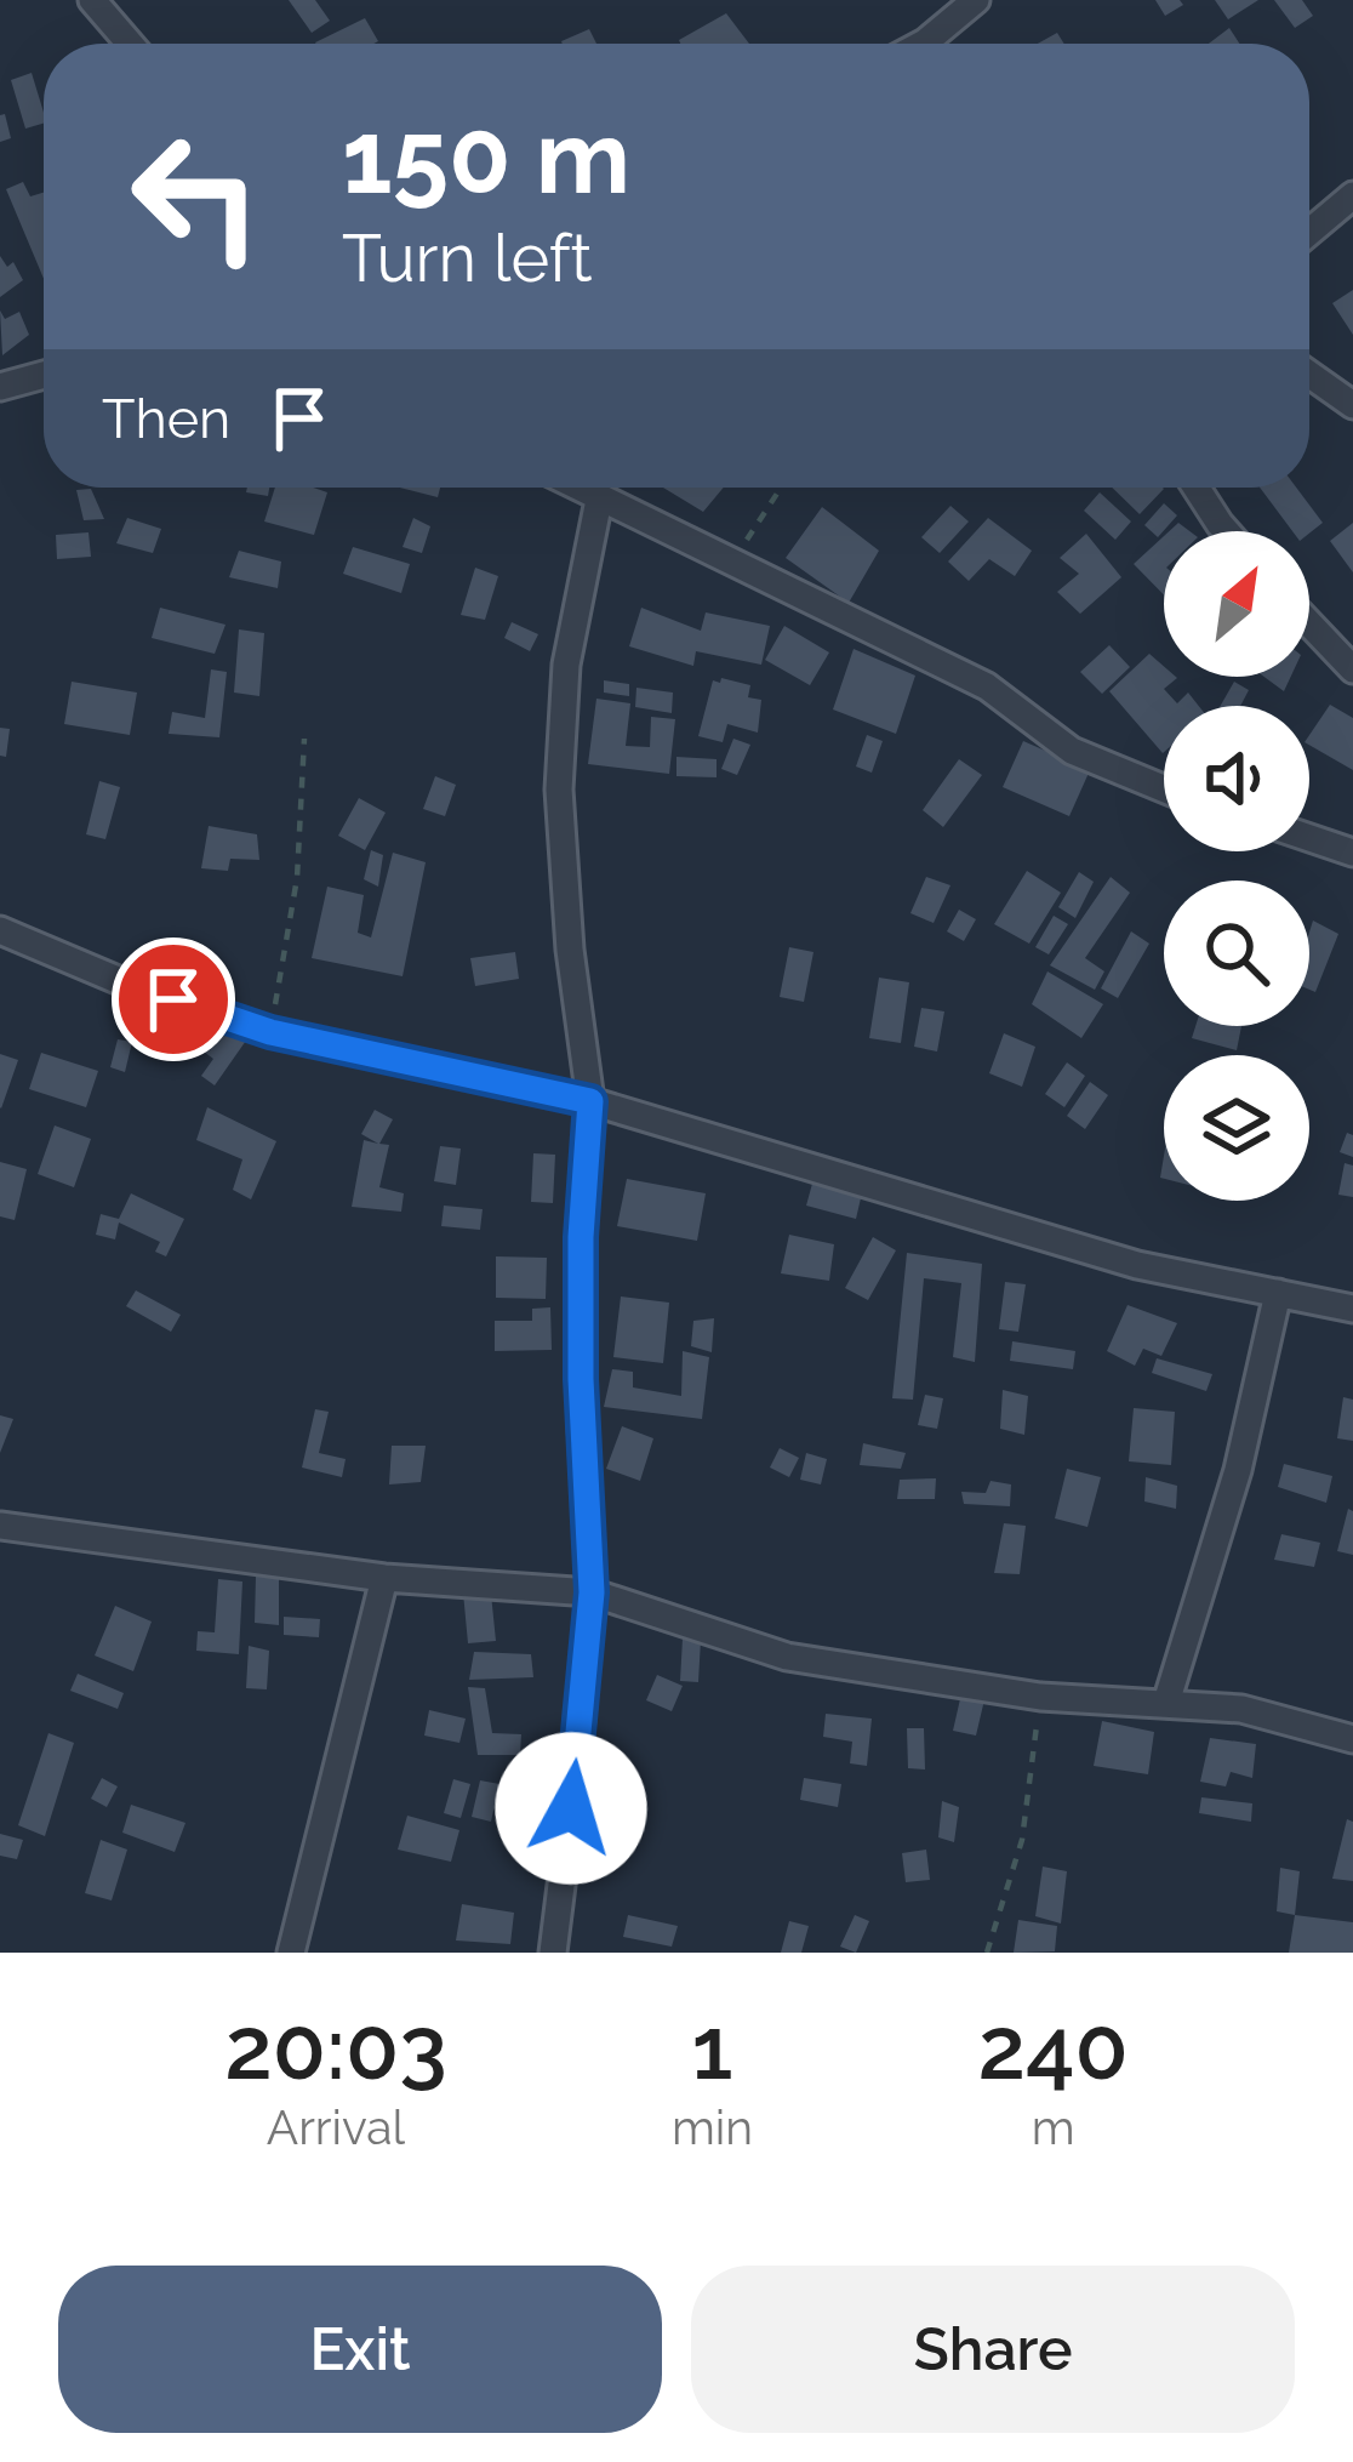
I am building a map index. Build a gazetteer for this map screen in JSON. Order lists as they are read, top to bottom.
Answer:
{
  "north": "top right",
  "page": {
    "turn": ["150 m", "Turn left"],
    "then": "Then",
    "eta": [
      "20:03",
      "Arrival",
      "1",
      "min",
      "240",
      "m"
    ],
    "buttons": ["Exit", "Share"]
  }
}
